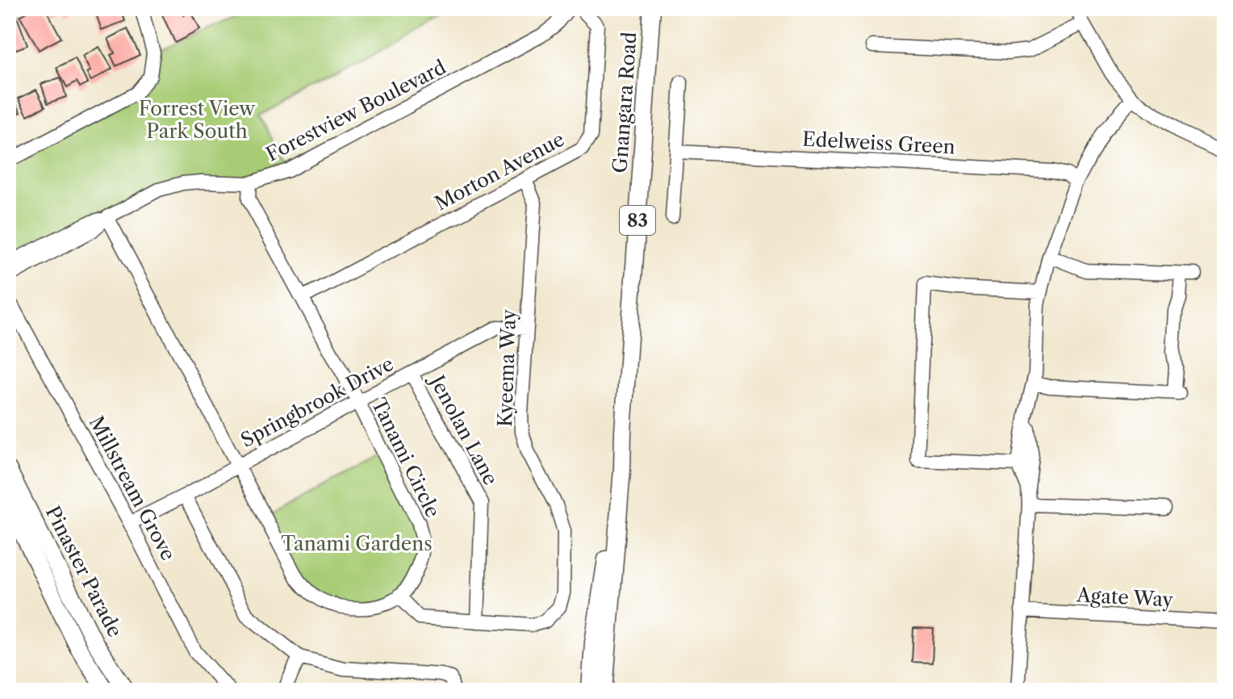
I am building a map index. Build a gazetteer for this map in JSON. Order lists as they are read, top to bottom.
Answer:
{
  "streets": {
    "main road": ["Gnangara Road", "83", "Pinaster Parade"],
    "street": [
      "Forestview Boulevard",
      "Edelweiss Green",
      "Morton Avenue",
      "Kyeema Way",
      "Springbrook Drive",
      "Jenolan Lane",
      "Tanami Circle",
      "Millstream Grove",
      "Agate Way"
    ]
  },
  "crossings": [
    ["Forestview Boulevard", "Tanami Circle"],
    ["Morton Avenue", "Kyeema Way"],
    ["Morton Avenue", "Tanami Circle"],
    ["Kyeema Way", "Springbrook Drive"],
    ["Kyeema Way", "Jenolan Lane"],
    ["Kyeema Way", "Tanami Circle"],
    ["Springbrook Drive", "Jenolan Lane"],
    ["Springbrook Drive", "Tanami Circle"],
    ["Springbrook Drive", "Millstream Grove"]
  ],
  "parks": ["Forrest View Park South", "Tanami Gardens"]
}
